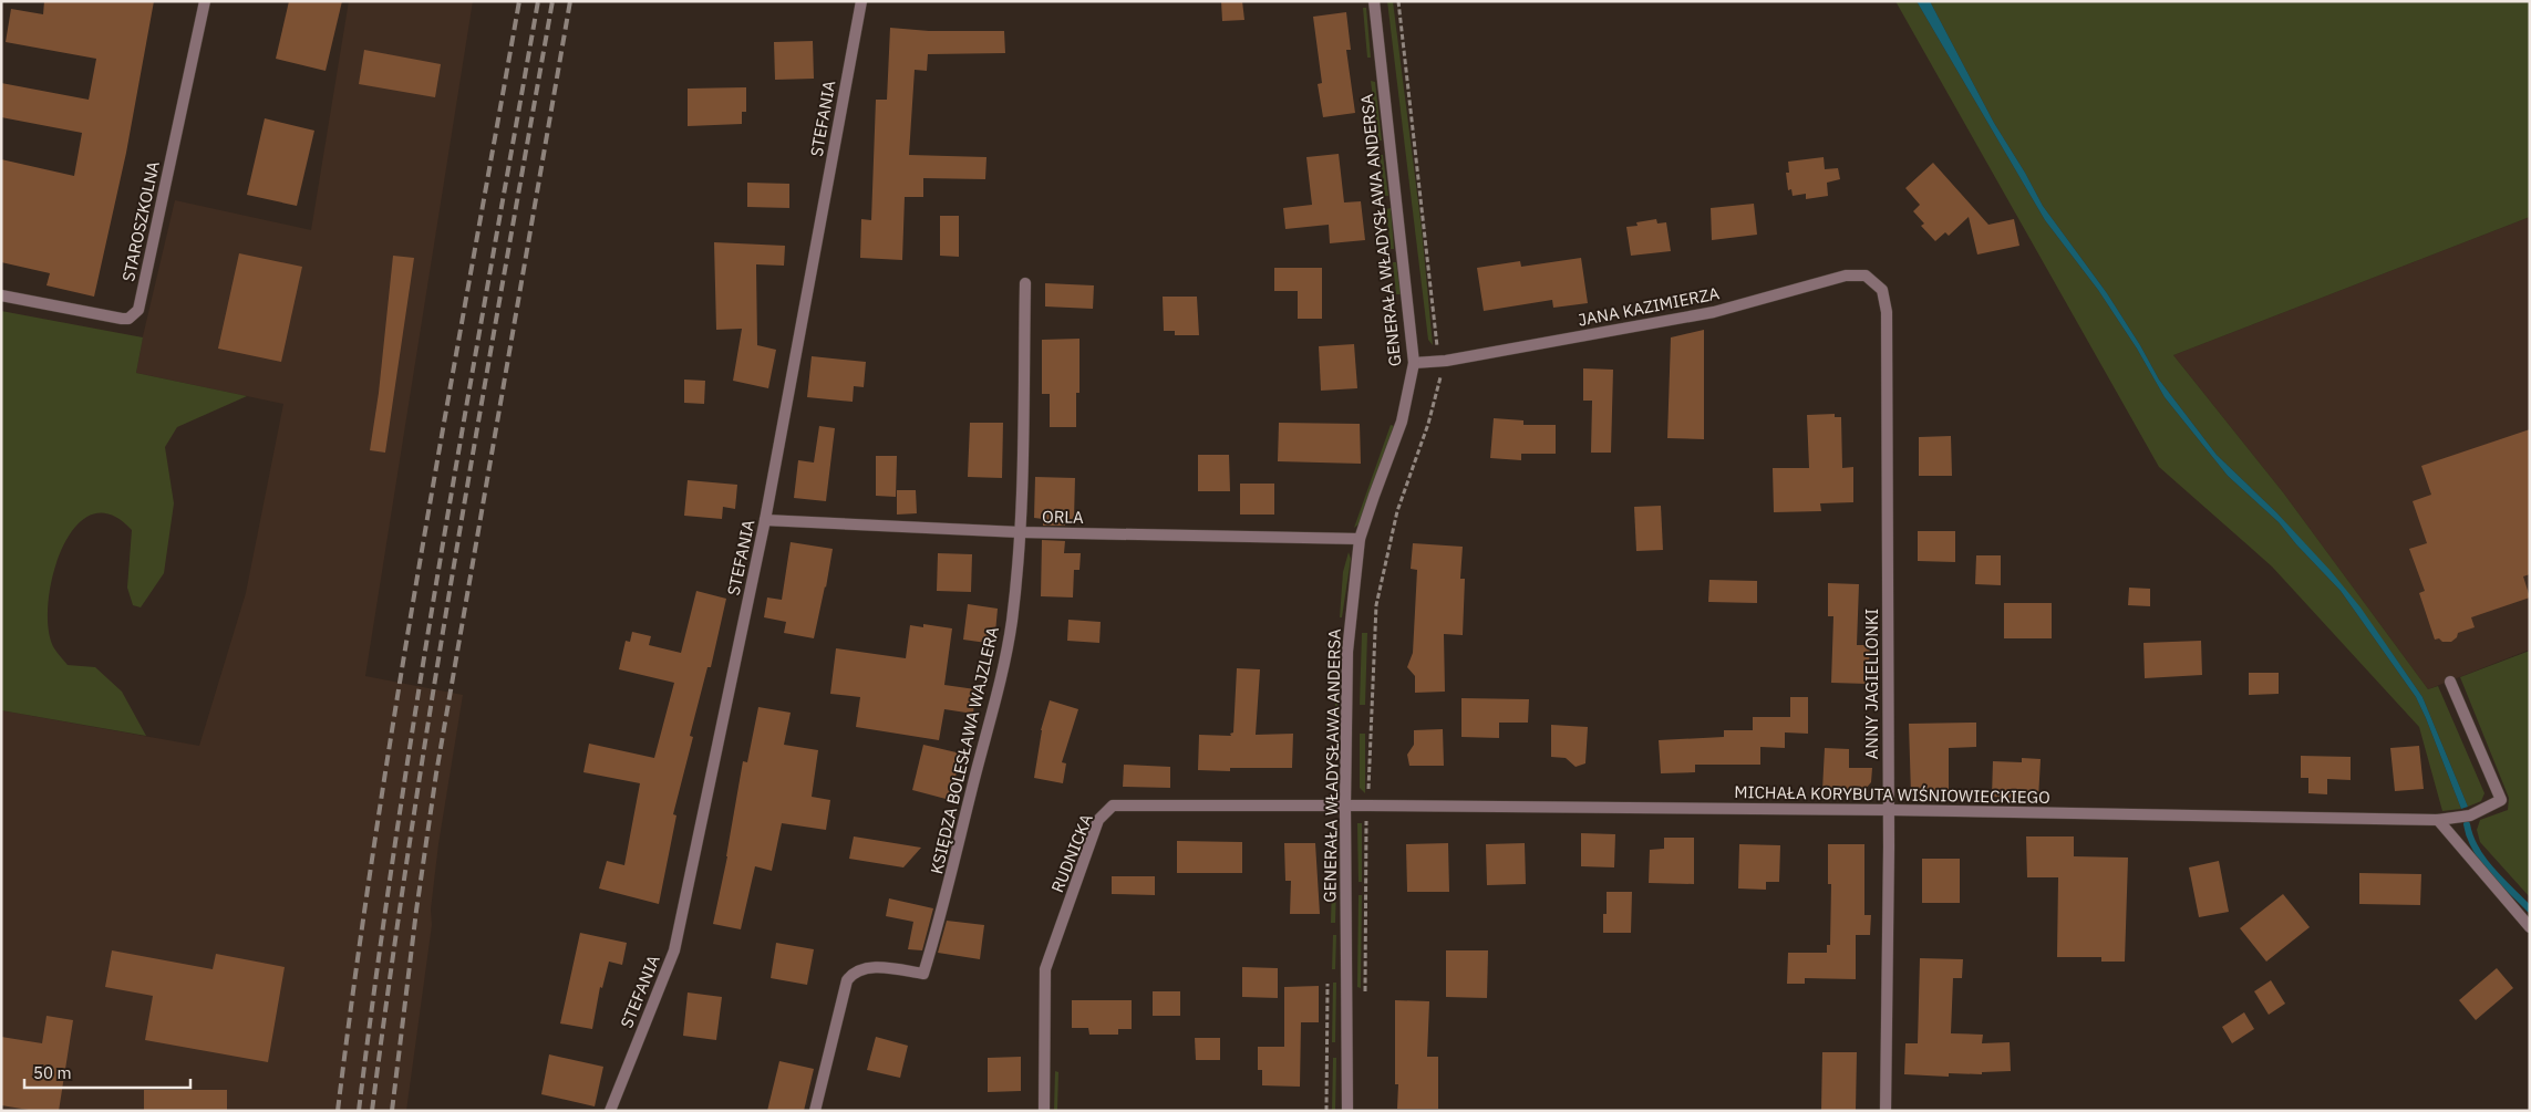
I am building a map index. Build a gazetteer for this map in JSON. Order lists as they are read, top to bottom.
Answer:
{
  "streets": {
    "street": [
      "STEFANIA",
      "STAROSZKOLNA",
      "GENERAŁA WŁADYSŁAWA ANDERSA",
      "JANA KAZIMIERZA",
      "ORLA",
      "ANNY JAGIELLONKI",
      "KSIĘDZA BOLESŁAWA WAJZLERA",
      "MICHAŁA KORYBUTA WIŚNIOWIECKIEGO",
      "RUDNICKA"
    ]
  },
  "crossings": [
    ["STEFANIA", "ORLA"],
    ["GENERAŁA WŁADYSŁAWA ANDERSA", "JANA KAZIMIERZA"],
    ["GENERAŁA WŁADYSŁAWA ANDERSA", "ORLA"],
    ["GENERAŁA WŁADYSŁAWA ANDERSA", "MICHAŁA KORYBUTA WIŚNIOWIECKIEGO"],
    ["GENERAŁA WŁADYSŁAWA ANDERSA", "RUDNICKA"],
    ["JANA KAZIMIERZA", "ANNY JAGIELLONKI"],
    ["ORLA", "KSIĘDZA BOLESŁAWA WAJZLERA"],
    ["ANNY JAGIELLONKI", "MICHAŁA KORYBUTA WIŚNIOWIECKIEGO"],
    ["MICHAŁA KORYBUTA WIŚNIOWIECKIEGO", "RUDNICKA"]
  ],
  "scale_bar": "50 m"
}
